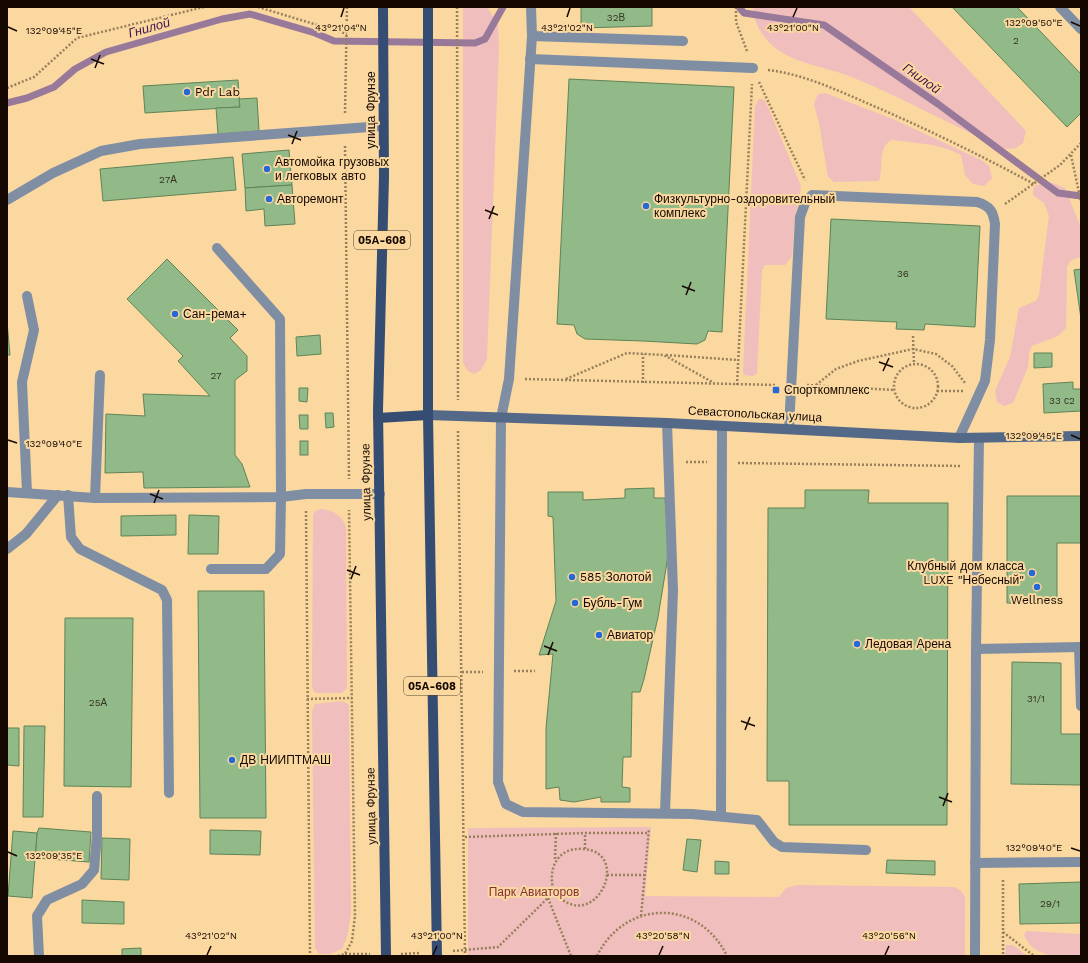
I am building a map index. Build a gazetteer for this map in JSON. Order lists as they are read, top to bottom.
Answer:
{
  "streets": {
    "main road": ["улица Фрунзе", "05А-608", "Севастопольская улица"]
  },
  "crossings": [
    ["05А-608", "Севастопольская улица"]
  ],
  "water": ["Гнилой"],
  "parks": ["Парк Авиаторов"],
  "places": {
    "other": [
      "Pdr Lab",
      "Автомойка грузовых и легковых авто",
      "Авторемонт",
      "Физкультурно-оздоровительный комплекс",
      "Сан-рема+",
      "Клубный дом класса LUXE \"Небесный\"",
      "585 Золотой",
      "Wellness",
      "Бубль-Гум",
      "Авиатор",
      "Ледовая Арена",
      "ДВ НИИПТМАШ"
    ],
    "transit": ["Спорткомплекс"]
  },
  "house_numbers": [
    "32В",
    "2",
    "27А",
    "36",
    "27",
    "33 с2",
    "31/1",
    "25А",
    "29/1"
  ],
  "coordinates": [
    "132°09'50\"E",
    "43°21'04\"N",
    "43°21'02\"N",
    "43°21'00\"N",
    "132°09'45\"E",
    "132°09'40\"E",
    "132°09'35\"E",
    "43°20'58\"N",
    "43°20'56\"N"
  ]
}
